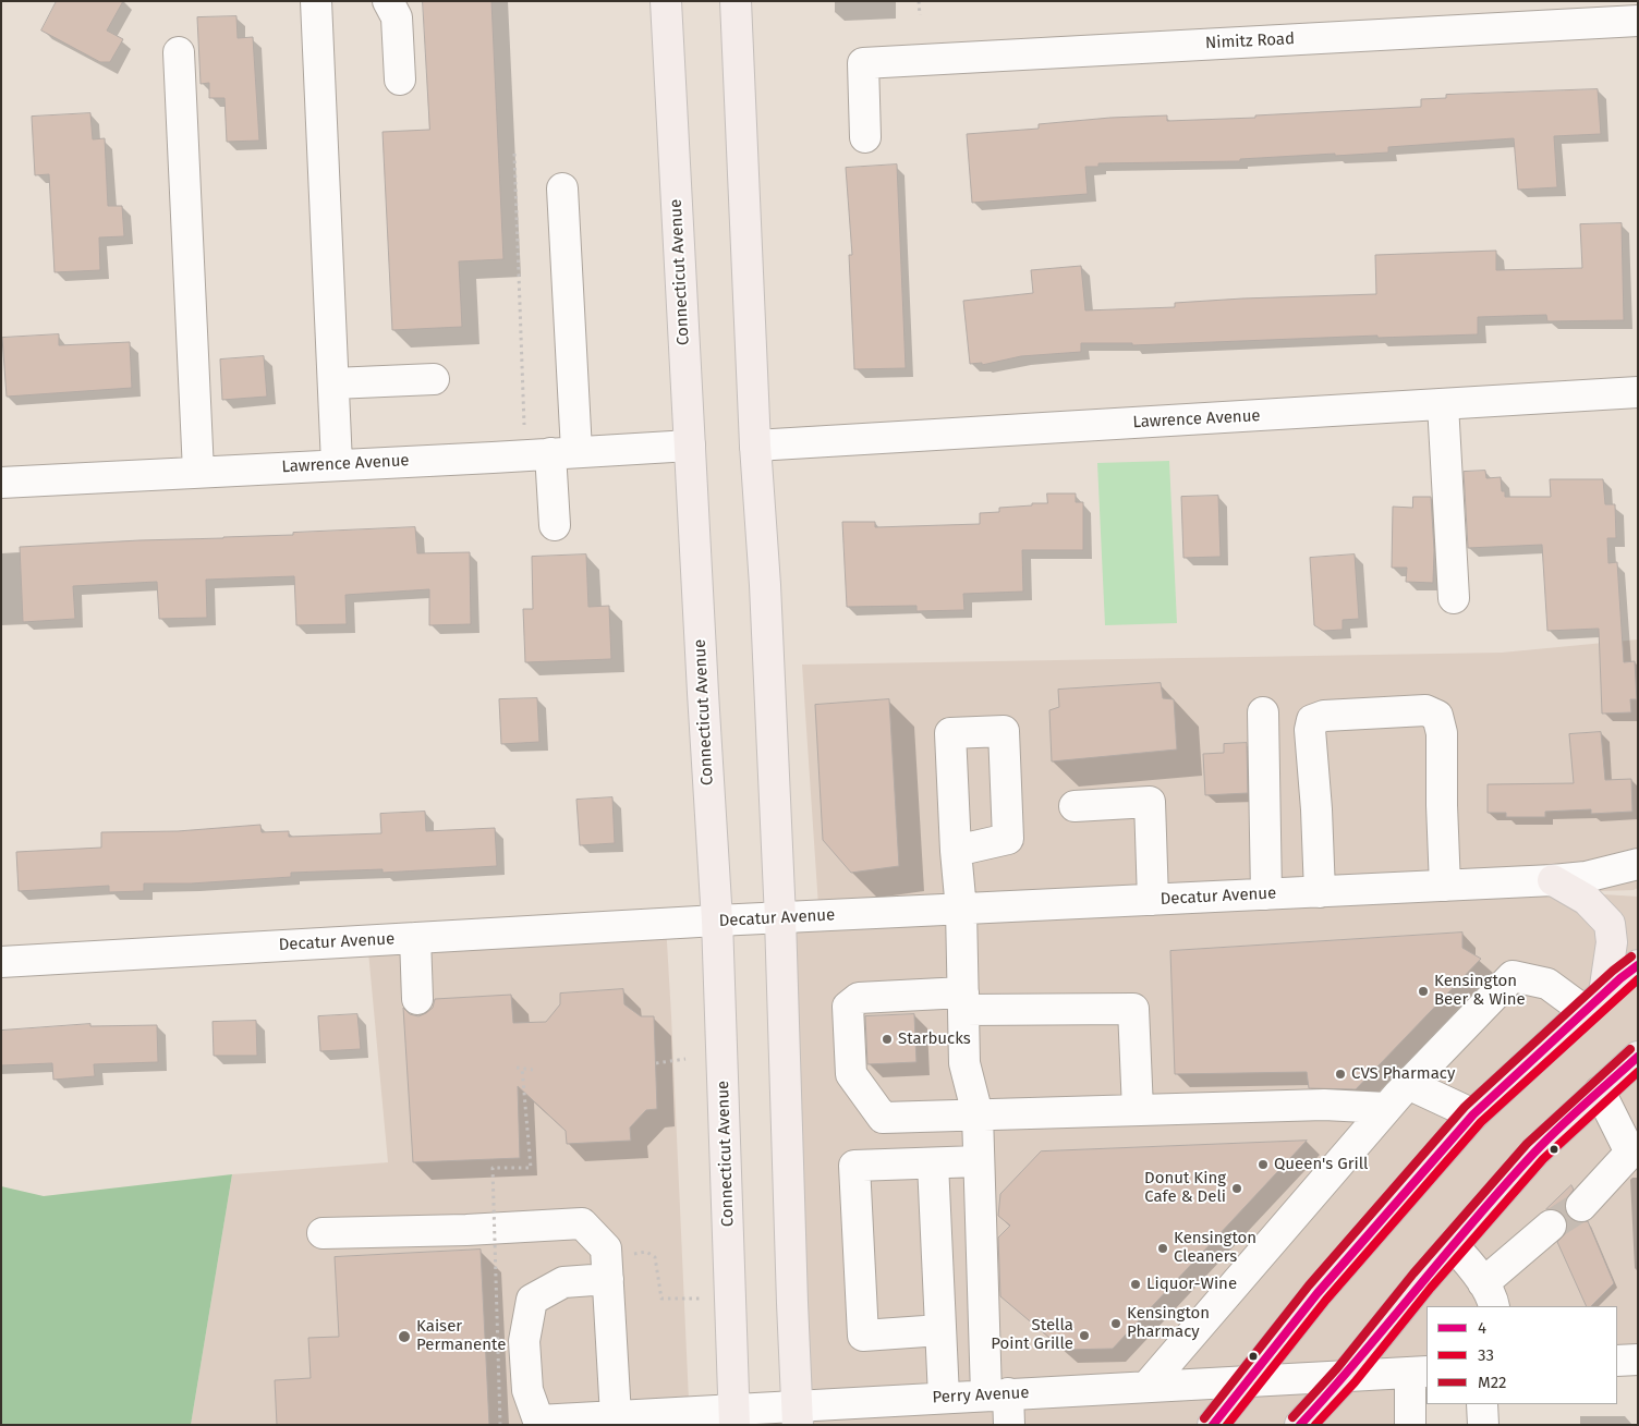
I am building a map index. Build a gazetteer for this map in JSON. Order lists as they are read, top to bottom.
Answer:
{
  "streets": {
    "main road": ["Connecticut Avenue"],
    "street": [
      "Nimitz Road",
      "Lawrence Avenue",
      "Decatur Avenue",
      "Perry Avenue"
    ]
  },
  "crossings": [
    ["Connecticut Avenue", "Lawrence Avenue"],
    ["Connecticut Avenue", "Decatur Avenue"],
    ["Connecticut Avenue", "Perry Avenue"]
  ],
  "places": [
    "Kensington Beer & Wine",
    "Starbucks",
    "CVS Pharmacy",
    "Queen's Grill",
    "Donut King Cafe & Deli",
    "Kensington Cleaners",
    "Liquor-Wine",
    "Kensington Pharmacy",
    "Stella Point Grille",
    "Kaiser Permanente"
  ],
  "lines": ["transit line M22", "transit line 4", "transit line 33"],
  "legend": ["4", "33", "M22"]
}
